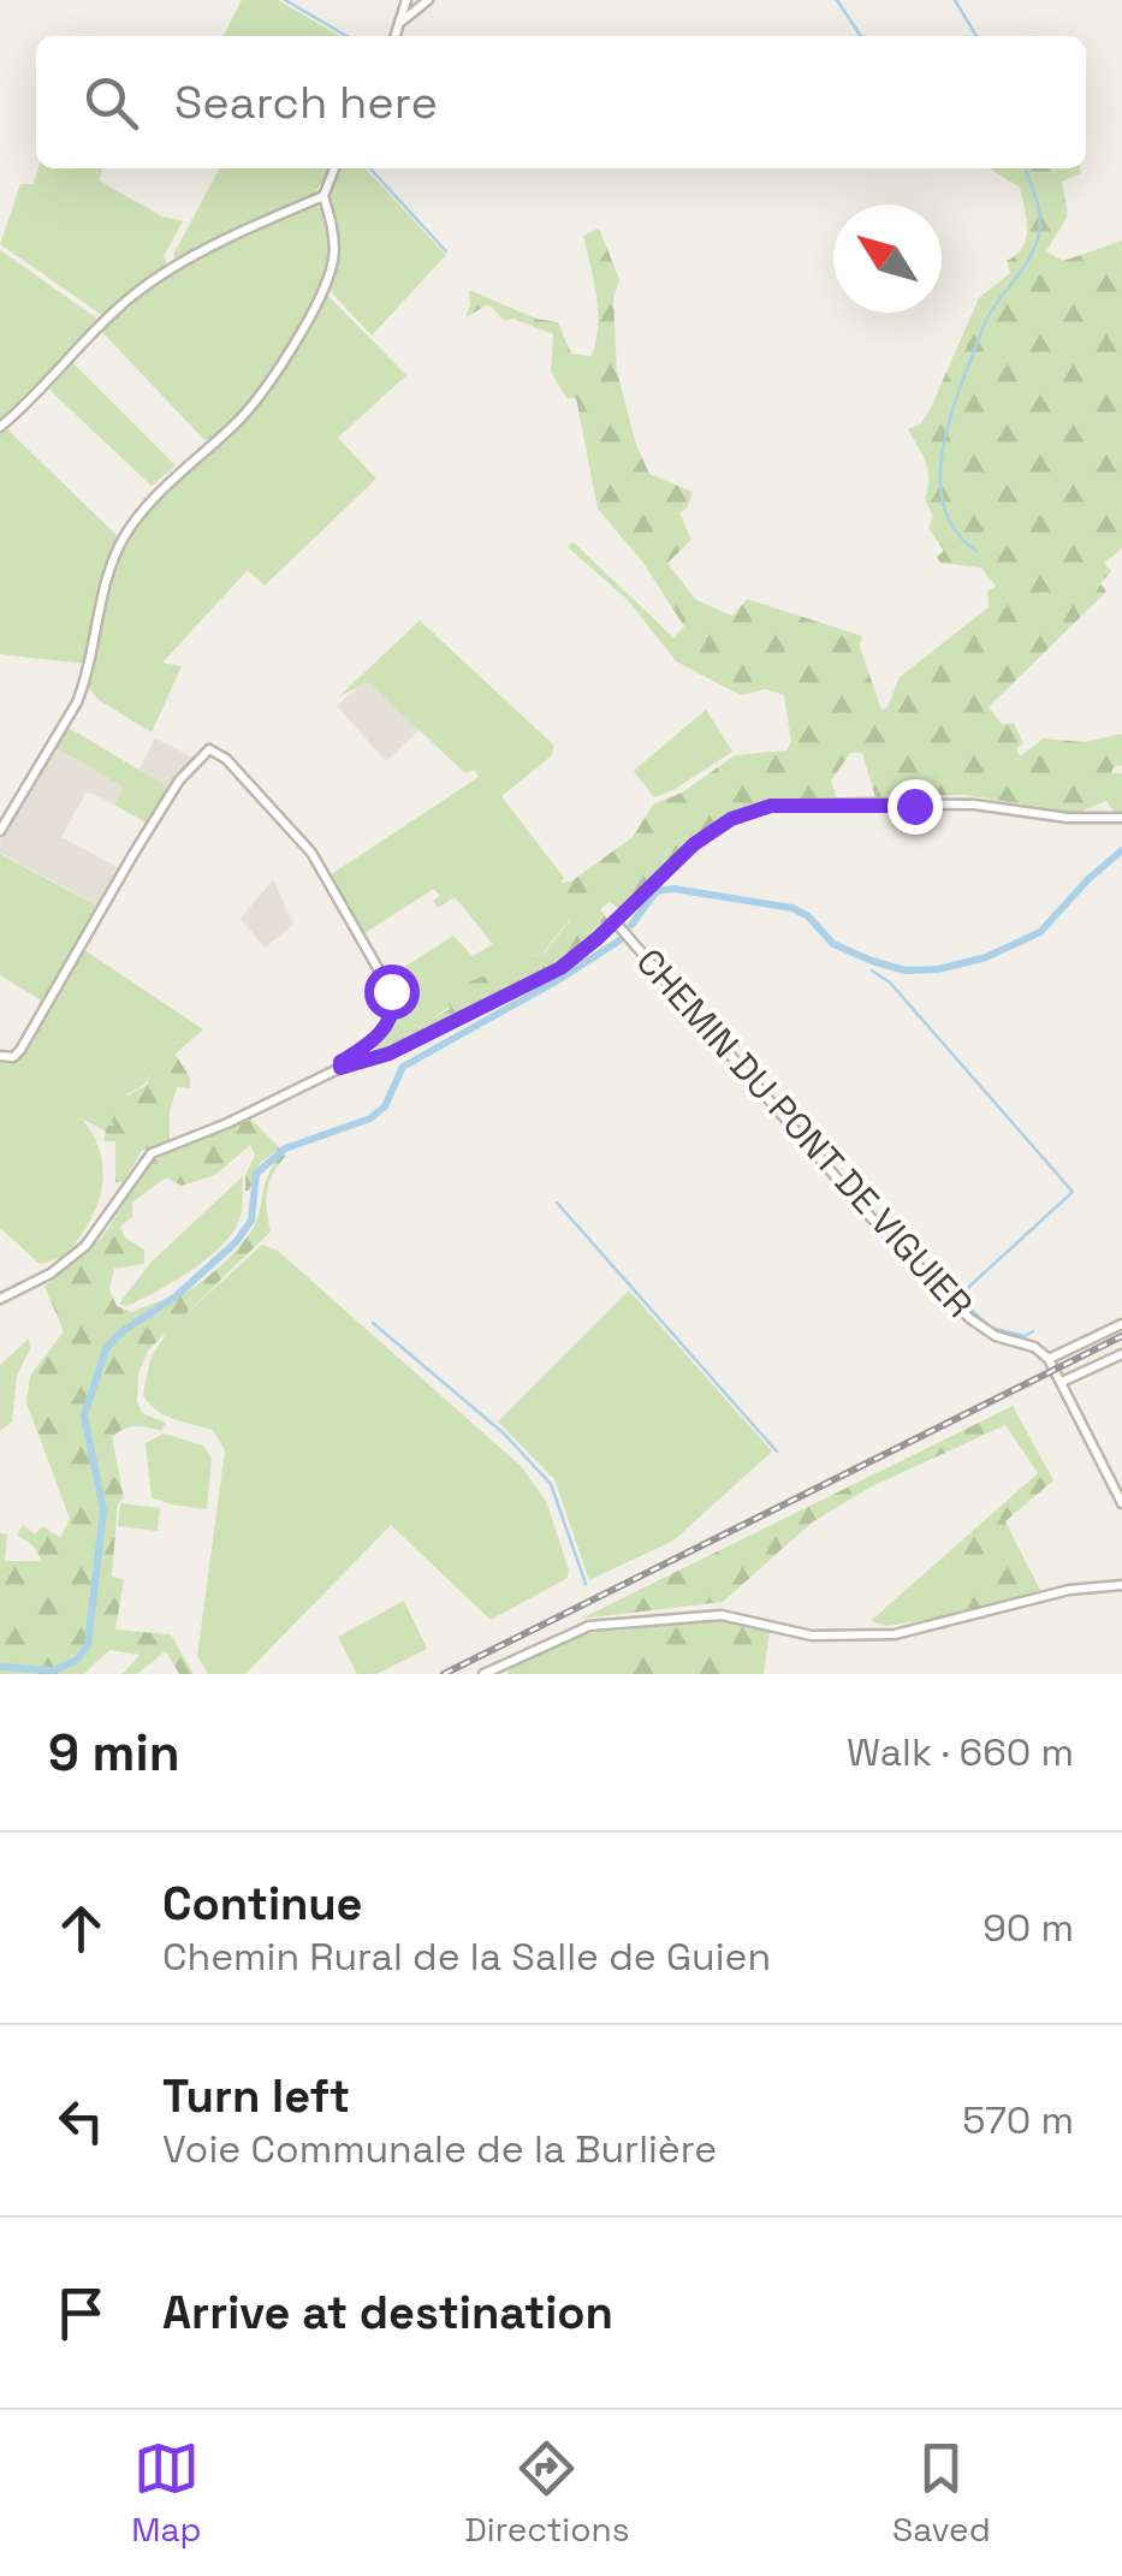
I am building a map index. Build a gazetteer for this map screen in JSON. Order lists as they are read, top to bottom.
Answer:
{
  "streets": {
    "street": ["CHEMIN DU PONT DE VIGUIER"]
  },
  "north": "top left",
  "page": {
    "search": "Search here",
    "heading": ["9 min", "Walk · 660 m"],
    "list": [
      ["Continue", "Chemin Rural de la Salle de Guien", "90 m"],
      ["Turn left", "Voie Communale de la Burlière", "570 m"],
      "Arrive at destination"
    ],
    "nav": ["Map", "Directions", "Saved"]
  }
}
